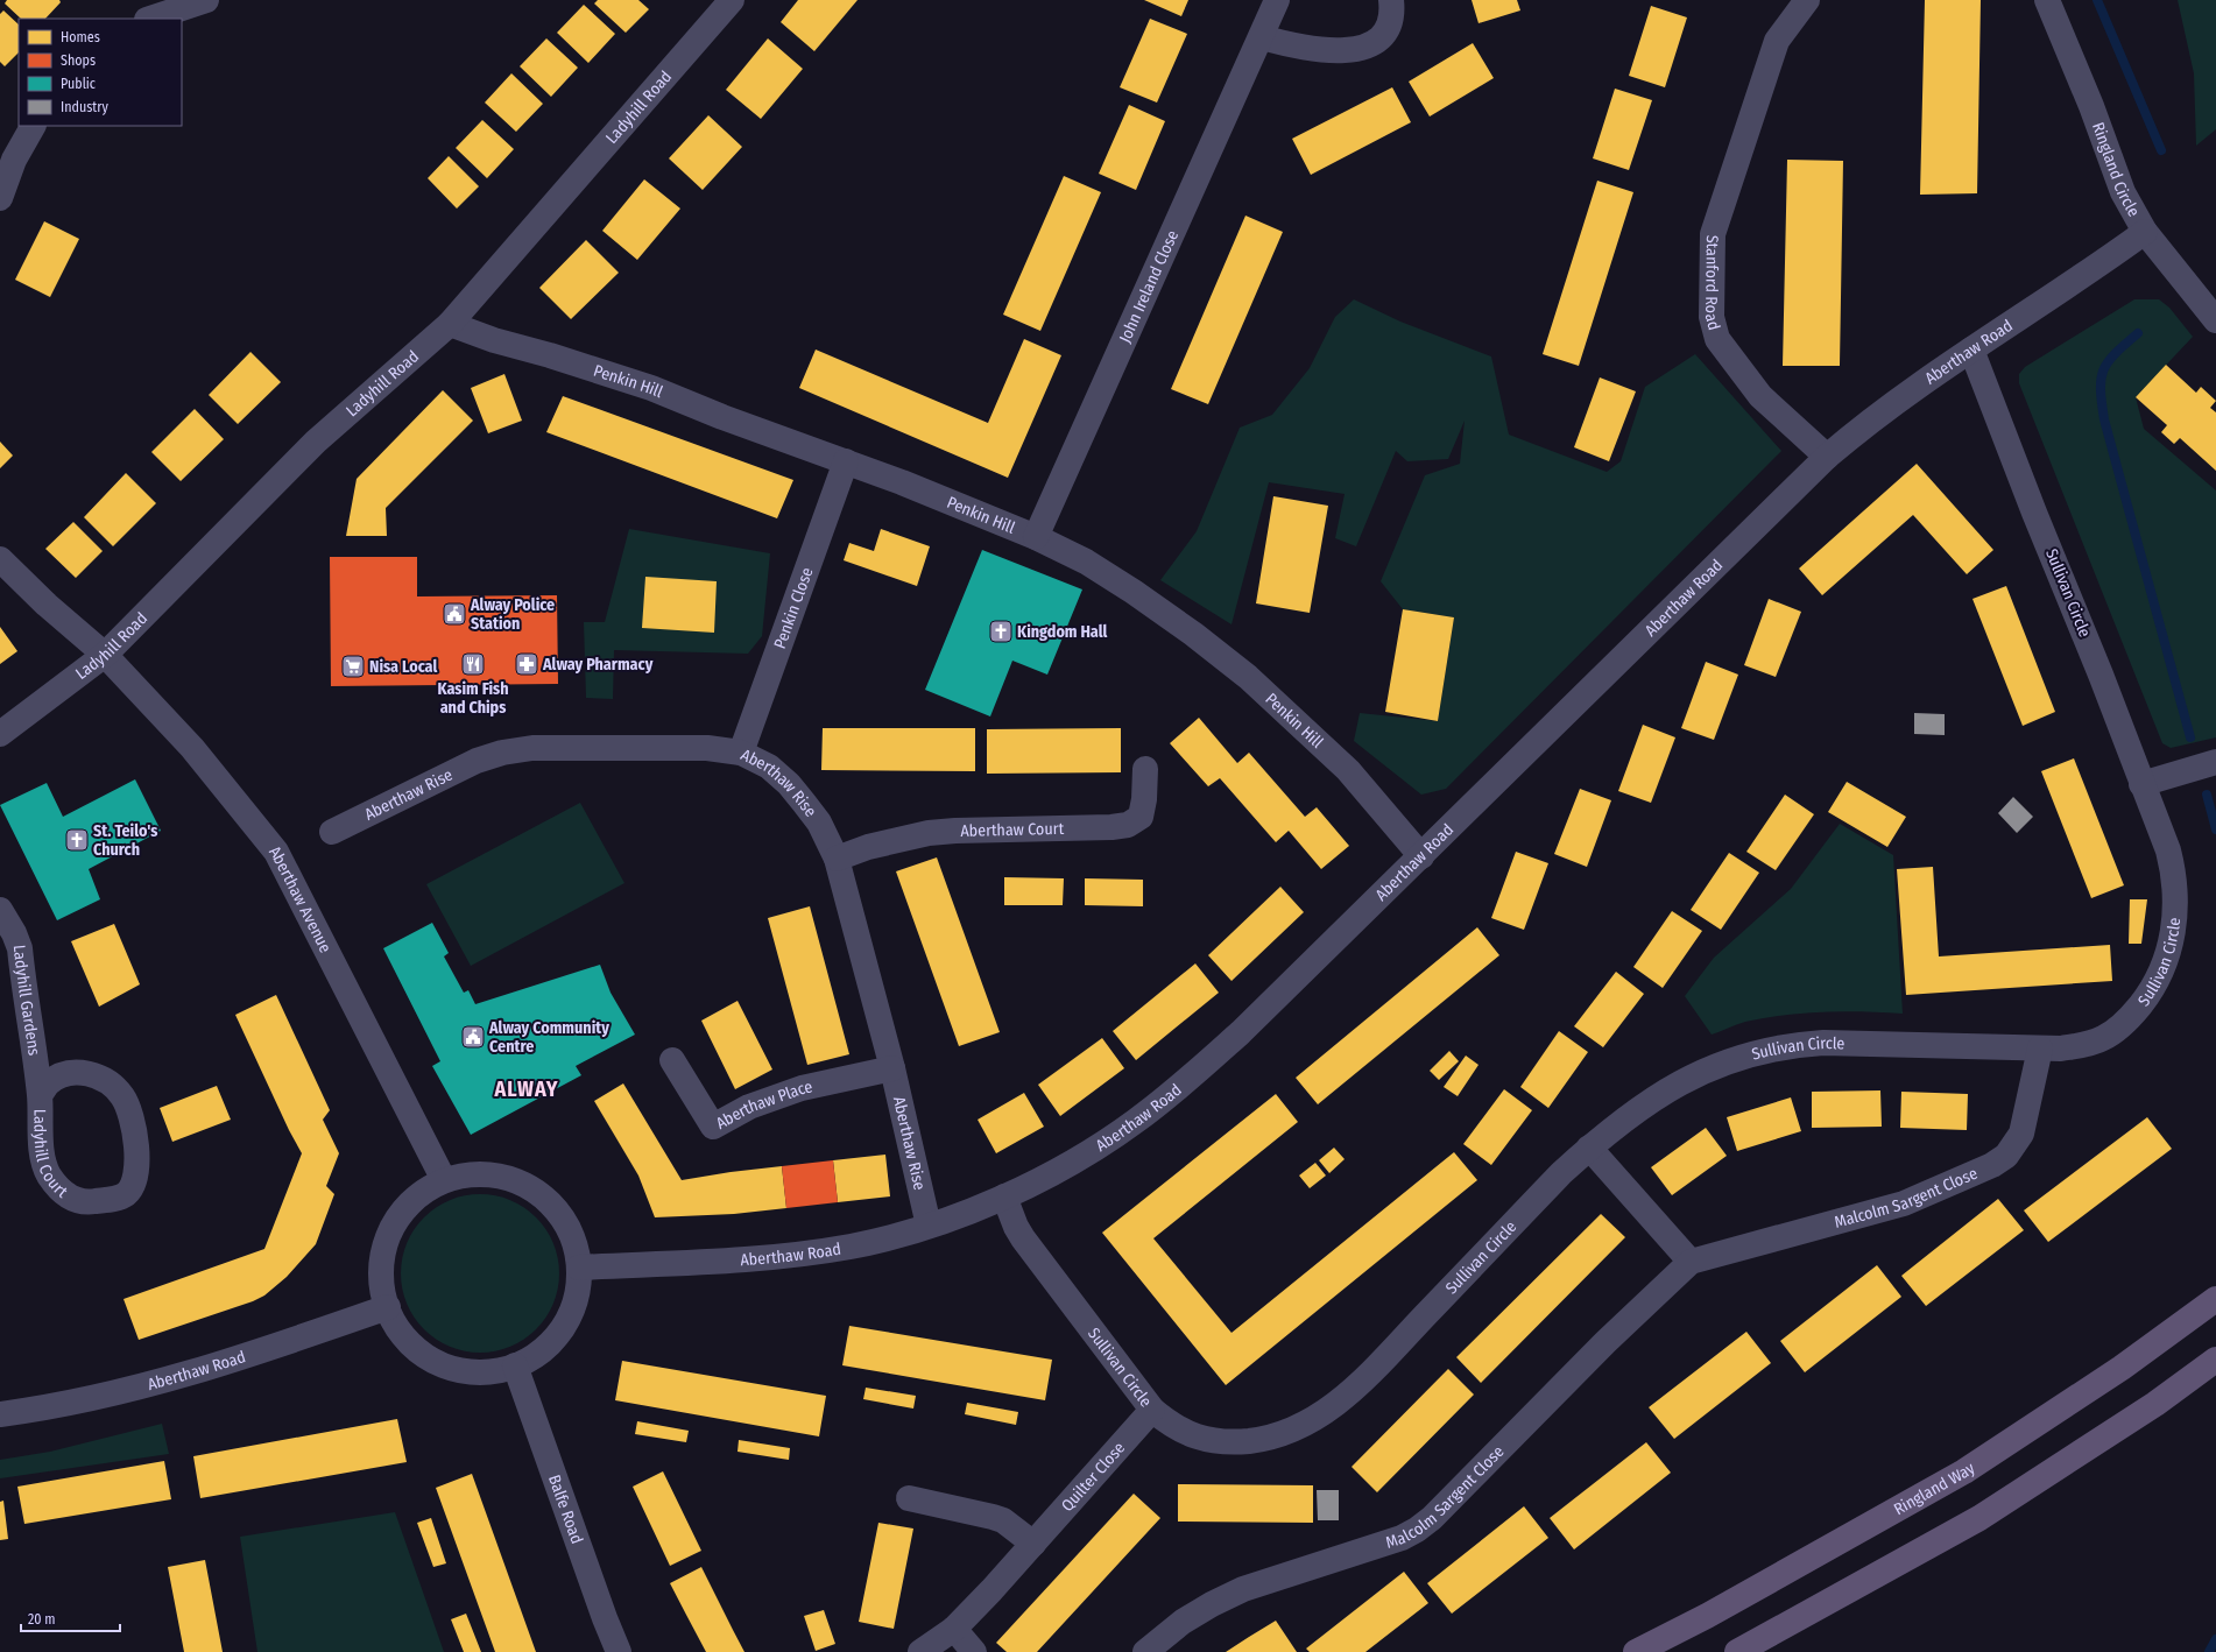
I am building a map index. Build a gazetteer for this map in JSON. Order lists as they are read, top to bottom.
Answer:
{
  "streets": {
    "main road": ["Ringland Way"],
    "street": [
      "Ladyhill Road",
      "Ringland Circle",
      "Stanford Road",
      "John Ireland Close",
      "Aberthaw Road",
      "Penkin Hill",
      "Sullivan Circle",
      "Penkin Close",
      "Aberthaw Rise",
      "Aberthaw Court",
      "Aberthaw Avenue",
      "Ladyhill Gardens",
      "Aberthaw Place",
      "Ladyhill Court",
      "Malcolm Sargent Close",
      "Quilter Close",
      "Balfe Road"
    ]
  },
  "crossings": [
    ["Ladyhill Road", "Penkin Hill"],
    ["Ladyhill Road", "Aberthaw Avenue"],
    ["Ringland Circle", "Aberthaw Road"],
    ["Stanford Road", "Aberthaw Road"],
    ["John Ireland Close", "Penkin Hill"],
    ["Aberthaw Road", "Penkin Hill"],
    ["Aberthaw Road", "Sullivan Circle"],
    ["Aberthaw Road", "Aberthaw Rise"],
    ["Penkin Hill", "Penkin Close"],
    ["Sullivan Circle", "Malcolm Sargent Close"],
    ["Sullivan Circle", "Quilter Close"],
    ["Penkin Close", "Aberthaw Rise"],
    ["Aberthaw Rise", "Aberthaw Court"],
    ["Aberthaw Rise", "Aberthaw Place"],
    ["Ladyhill Gardens", "Ladyhill Court"]
  ],
  "districts": ["ALWAY"],
  "places": {
    "public building": ["Alway Police Station", "Alway Community Centre"],
    "church": ["Kingdom Hall", "St. Teilo's Church"],
    "restaurant": ["Kasim Fish and Chips"],
    "pharmacy": ["Alway Pharmacy"],
    "supermarket": ["Nisa Local"]
  },
  "legend": [
    "Homes",
    "Shops",
    "Public",
    "Industry"
  ],
  "scale_bar": "20 m"
}
